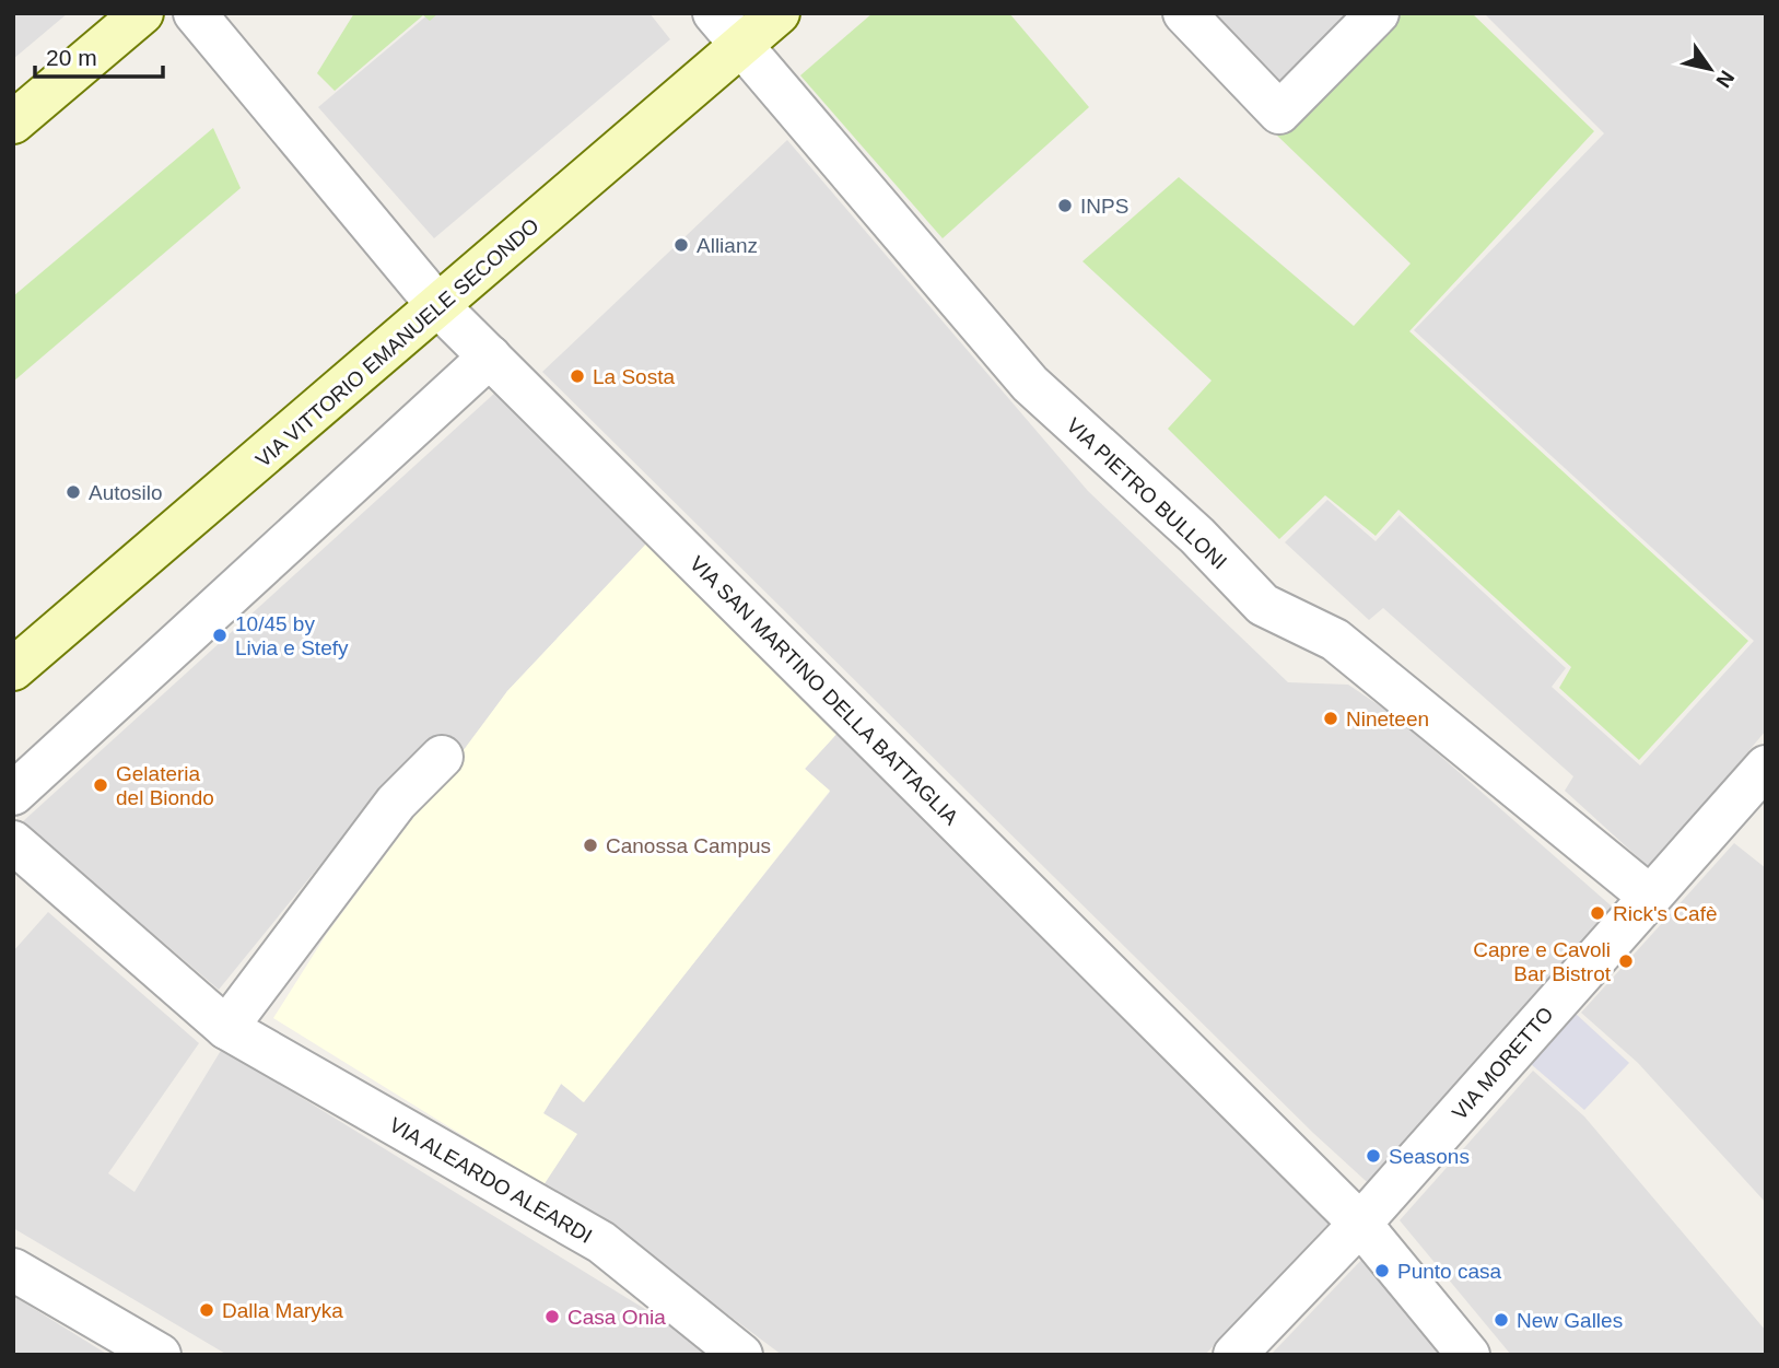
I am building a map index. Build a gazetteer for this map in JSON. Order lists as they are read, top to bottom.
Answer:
{
  "streets": {
    "main road": ["VIA VITTORIO EMANUELE SECONDO"],
    "street": [
      "VIA PIETRO BULLONI",
      "VIA SAN MARTINO DELLA BATTAGLIA",
      "VIA MORETTO",
      "VIA ALEARDO ALEARDI"
    ]
  },
  "crossings": [
    ["VIA VITTORIO EMANUELE SECONDO", "VIA PIETRO BULLONI"],
    ["VIA VITTORIO EMANUELE SECONDO", "VIA SAN MARTINO DELLA BATTAGLIA"],
    ["VIA PIETRO BULLONI", "VIA MORETTO"],
    ["VIA SAN MARTINO DELLA BATTAGLIA", "VIA MORETTO"]
  ],
  "places": [
    "INPS",
    "Allianz",
    "La Sosta",
    "Autosilo",
    "10/45 by Livia e Stefy",
    "Nineteen",
    "Gelateria del Biondo",
    "Canossa Campus",
    "Rick's Cafè",
    "Capre e Cavoli Bar Bistrot",
    "Seasons",
    "Punto casa",
    "Dalla Maryka",
    "Casa Onia",
    "New Galles"
  ],
  "scale_bar": "20 m",
  "north": "bottom right"
}
